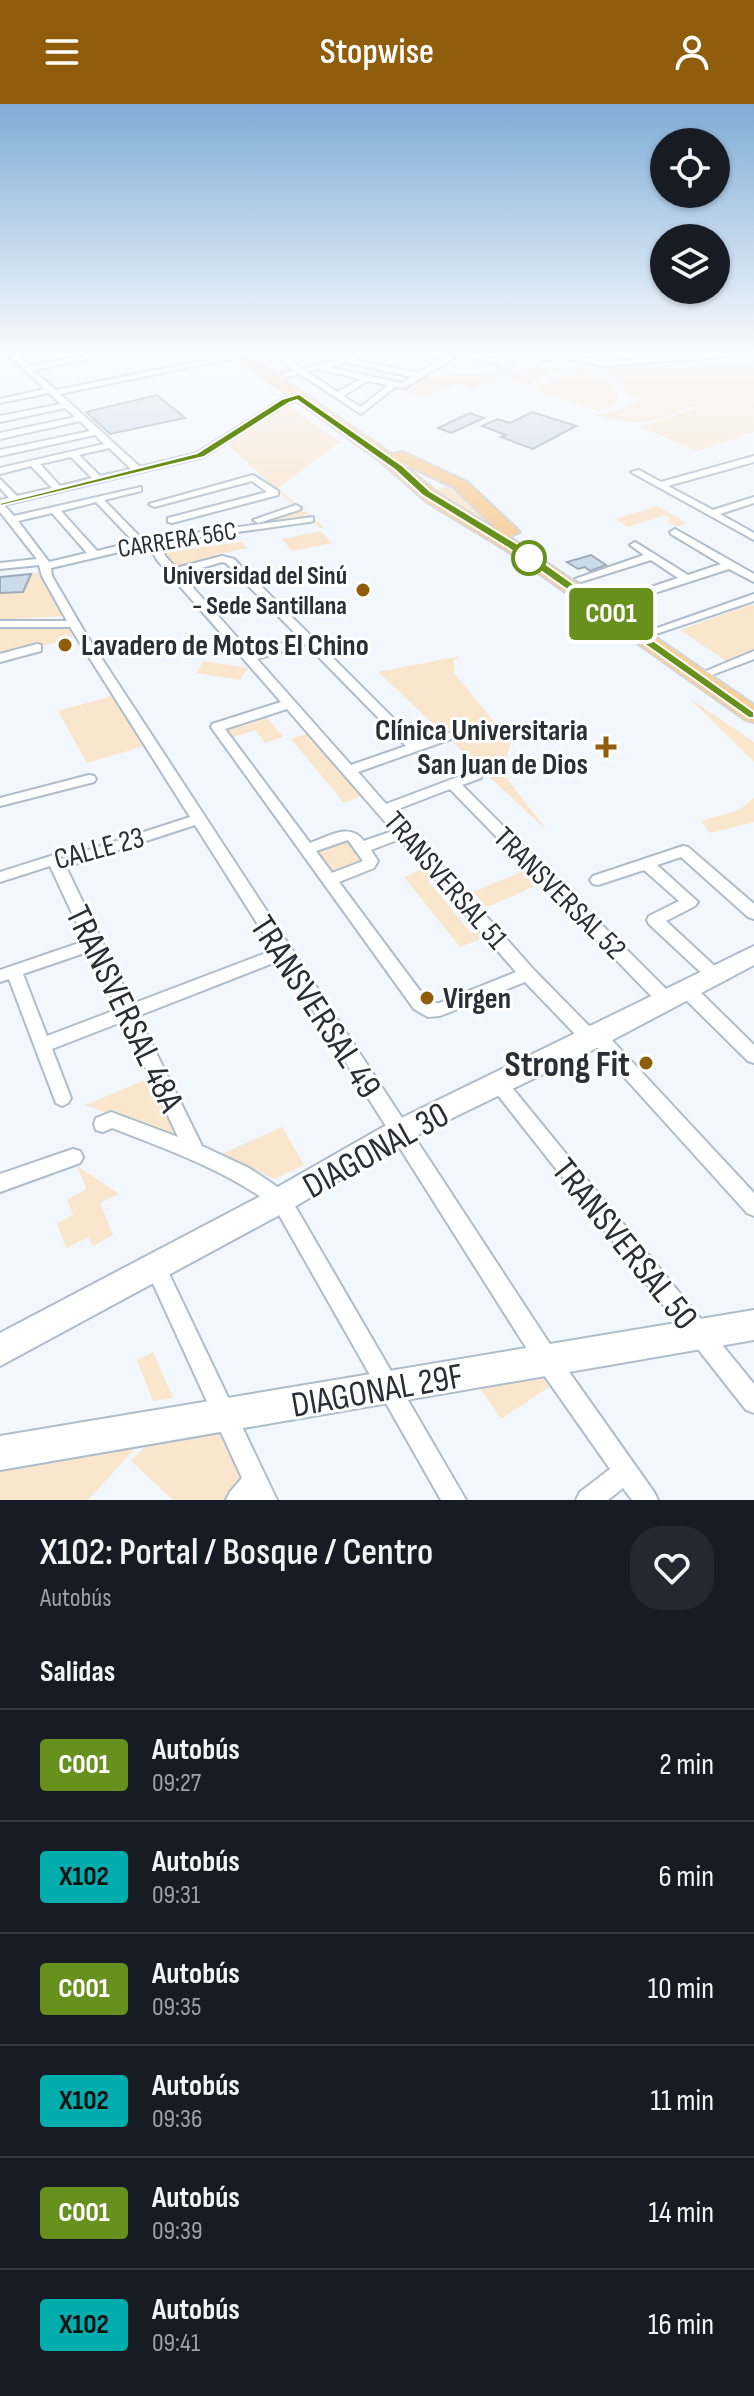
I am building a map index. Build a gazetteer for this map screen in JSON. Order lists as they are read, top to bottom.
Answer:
{
  "streets": {
    "street": [
      "CARRERA 56C",
      "CALLE 23",
      "TRANSVERSAL 51",
      "TRANSVERSAL 52",
      "TRANSVERSAL 49",
      "TRANSVERSAL 48A",
      "DIAGONAL 30",
      "TRANSVERSAL 50",
      "DIAGONAL 29F"
    ]
  },
  "crossings": [
    ["CARRERA 56C", "TRANSVERSAL 51"],
    ["CARRERA 56C", "TRANSVERSAL 49"],
    ["CALLE 23", "TRANSVERSAL 49"],
    ["CALLE 23", "TRANSVERSAL 48A"],
    ["TRANSVERSAL 51", "DIAGONAL 30"],
    ["TRANSVERSAL 52", "DIAGONAL 30"],
    ["TRANSVERSAL 49", "DIAGONAL 30"],
    ["TRANSVERSAL 49", "DIAGONAL 29F"],
    ["DIAGONAL 30", "TRANSVERSAL 50"],
    ["TRANSVERSAL 50", "DIAGONAL 29F"]
  ],
  "places": {
    "other": [
      "Universidad del Sinú - Sede Santillana",
      "Lavadero de Motos El Chino",
      "Virgen",
      "Strong Fit"
    ],
    "health": ["Clínica Universitaria San Juan de Dios"]
  },
  "lines": ["bus line C001"],
  "page": {
    "header": "Stopwise",
    "on_map": "C001",
    "heading": [
      ["X102: Portal / Bosque / Centro", "Autobús"],
      "Salidas"
    ],
    "list": [
      {
        "mark": "C001",
        "name": "Autobús",
        "note": "09:27",
        "value": "2 min"
      },
      {
        "mark": "X102",
        "name": "Autobús",
        "note": "09:31",
        "value": "6 min"
      },
      {
        "mark": "C001",
        "name": "Autobús",
        "note": "09:35",
        "value": "10 min"
      },
      {
        "mark": "X102",
        "name": "Autobús",
        "note": "09:36",
        "value": "11 min"
      },
      {
        "mark": "C001",
        "name": "Autobús",
        "note": "09:39",
        "value": "14 min"
      },
      {
        "mark": "X102",
        "name": "Autobús",
        "note": "09:41",
        "value": "16 min"
      }
    ]
  }
}
